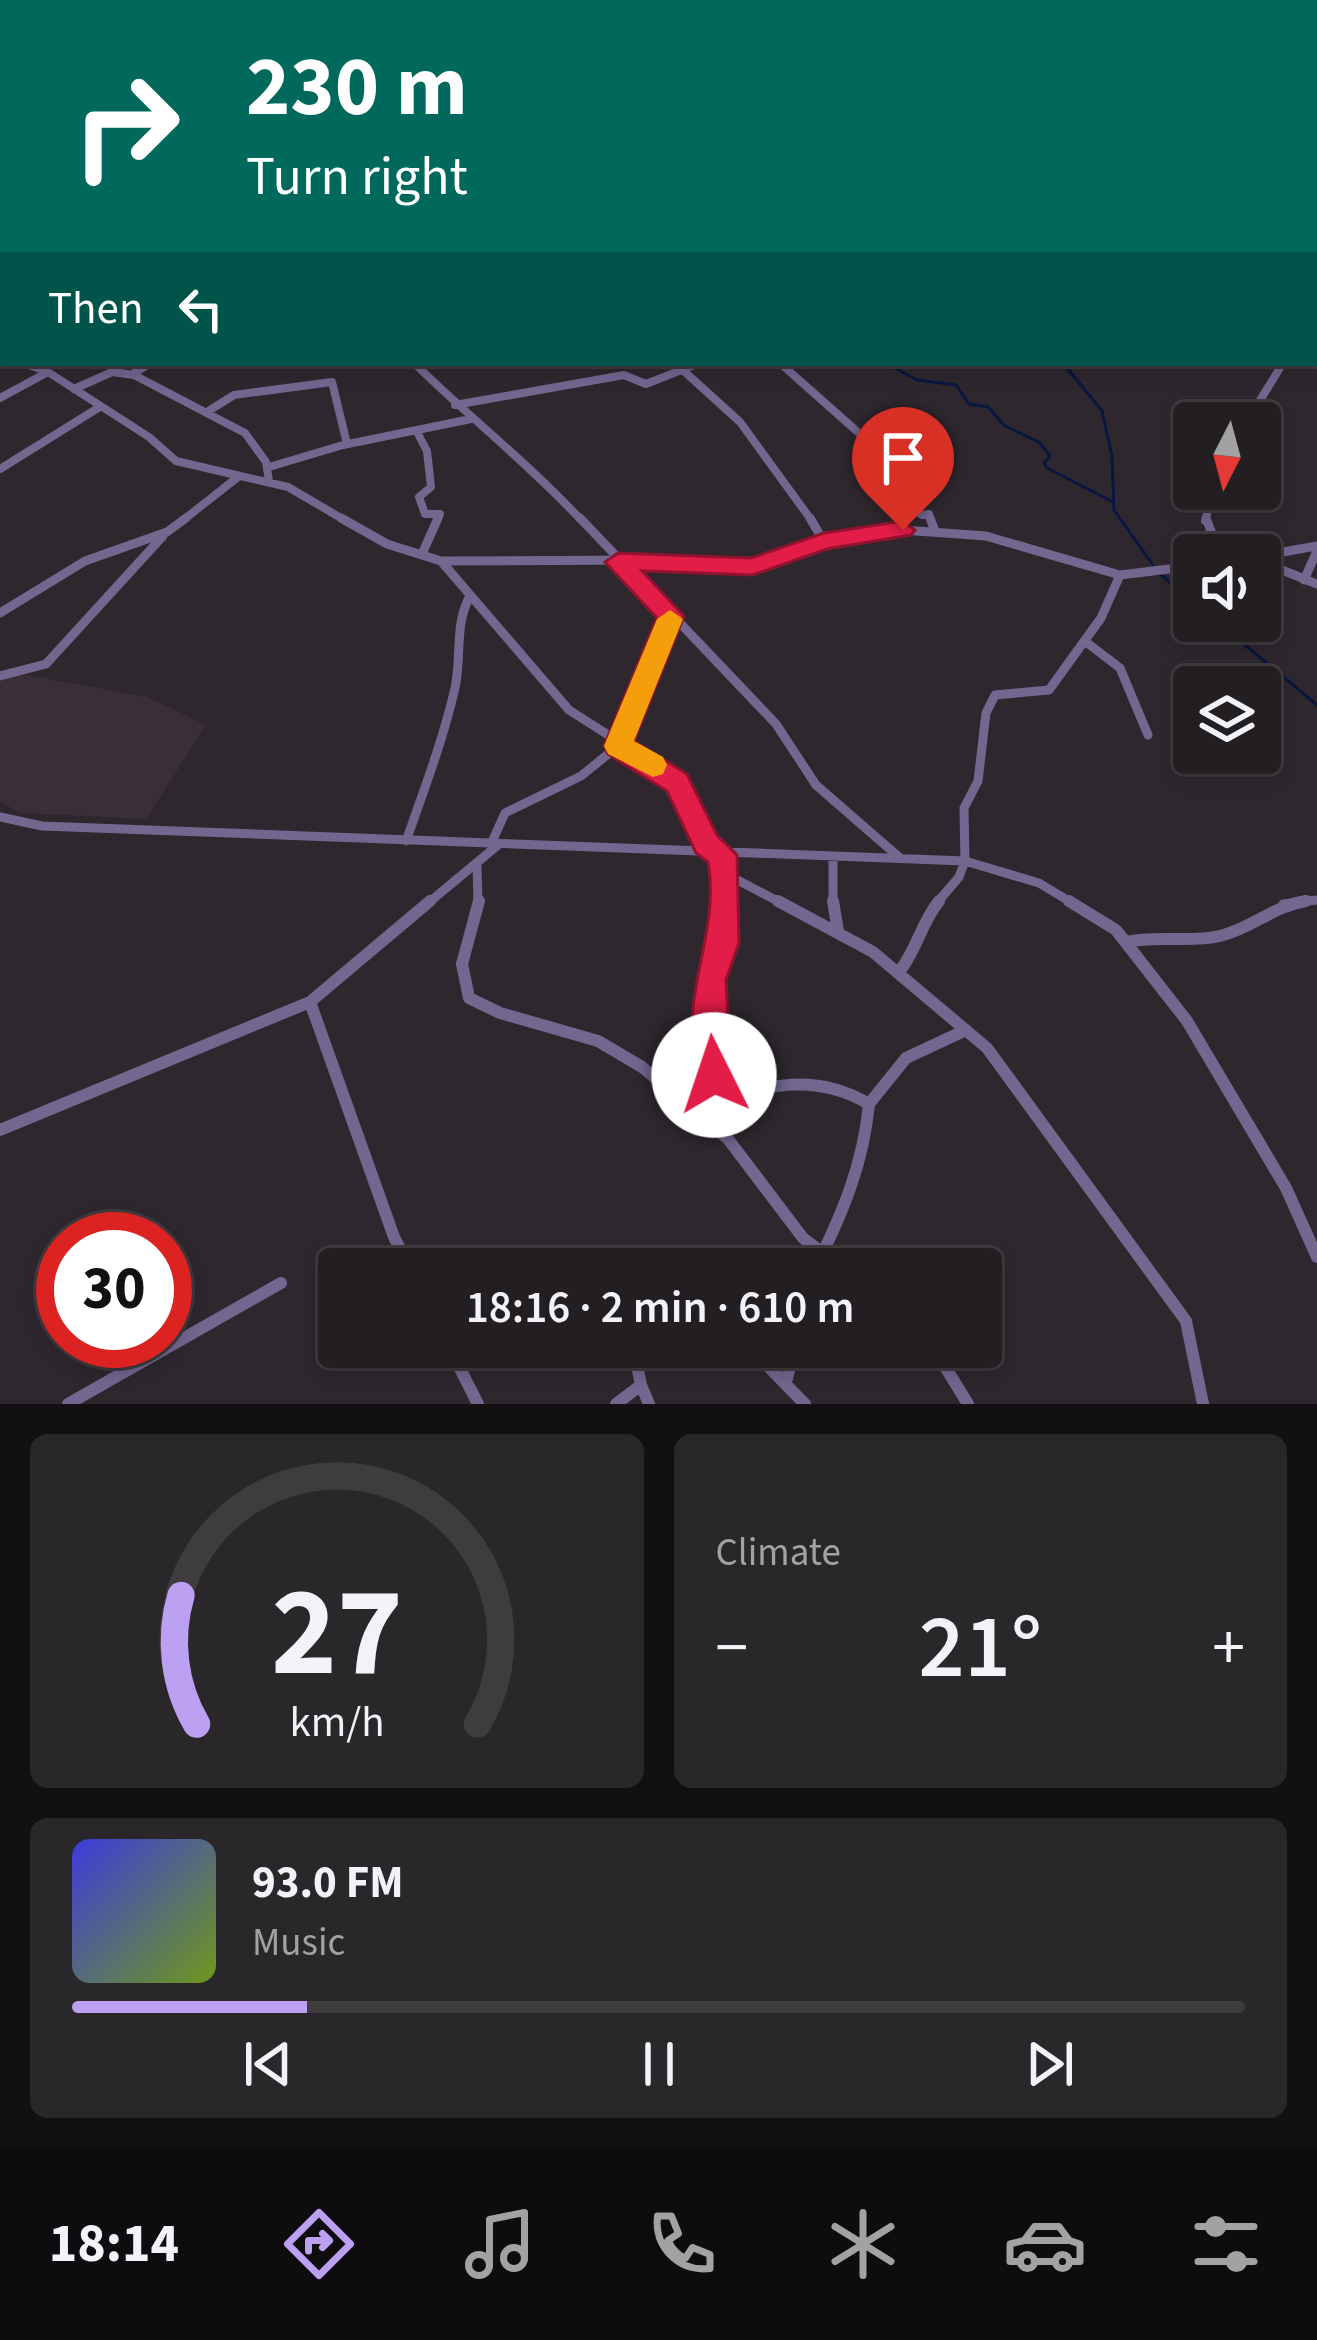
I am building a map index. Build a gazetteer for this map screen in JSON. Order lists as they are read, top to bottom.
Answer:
{
  "north": "bottom",
  "page": {
    "turn": ["230 m", "Turn right"],
    "then": "Then",
    "limit": "30",
    "trip": "18:16 · 2 min · 610 m",
    "tile": "Climate",
    "heat": ["−", "21°", "+"],
    "song": ["93.0 FM", "Music"],
    "tabs": "18:14",
    "gauge": ["27", "km/h"]
  }
}
